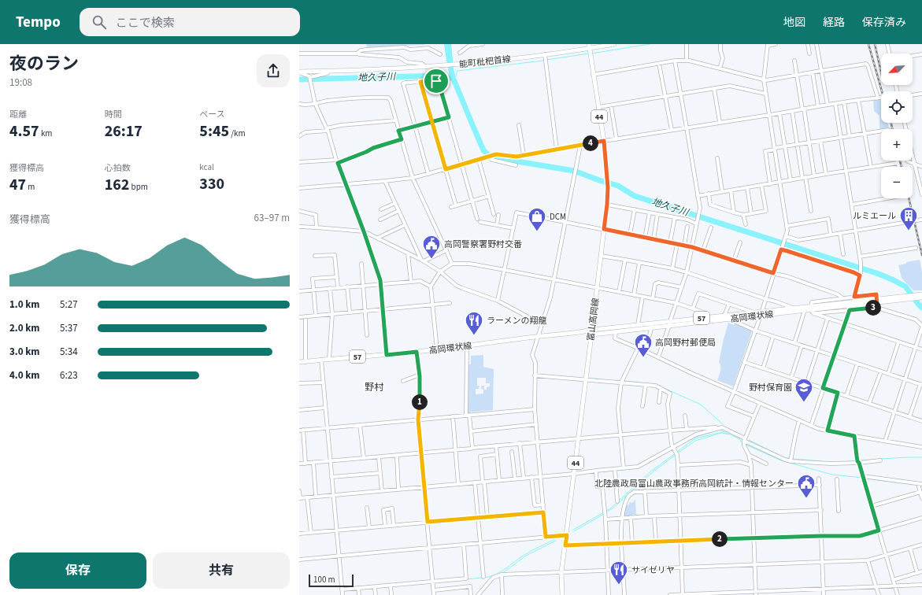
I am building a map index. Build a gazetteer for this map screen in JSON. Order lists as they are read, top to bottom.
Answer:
{
  "streets": {
    "main road": [
      "能町枇杷首線",
      "44",
      "高岡環状線",
      "57",
      "富山高岡線"
    ]
  },
  "crossings": [
    ["能町枇杷首線", "富山高岡線"],
    ["高岡環状線", "富山高岡線"]
  ],
  "districts": ["野村"],
  "water": ["地久子川"],
  "places": {
    "building": ["ルミエール"],
    "shop": ["DCM"],
    "public building": ["高岡警察署野村交番", "高岡野村郵便局", "北陸農政局富山農政事務所高岡統計・情報センター"],
    "restaurant": ["ラーメンの翔龍", "サイゼリヤ"],
    "school or university": ["野村保育園"]
  },
  "scale_bar": "100 m",
  "north": "bottom left",
  "page": {
    "header": "Tempo",
    "search": "ここで検索",
    "nav": ["地図", "経路", "保存済み"],
    "heading": ["夜のラン", "19:08"],
    "map_buttons": ["+", "−"],
    "stats": [
      ["距離", "4.57 km"],
      ["時間", "26:17"],
      ["ペース", "5:45 /km"],
      ["獲得標高", "47 m"],
      ["心拍数", "162 bpm"],
      ["kcal", "330"]
    ],
    "pins": [
      "4",
      "3",
      "1",
      "2"
    ],
    "chart": ["獲得標高", "63–97 m"],
    "list": [
      {
        "name": "1.0 km",
        "note": "5:27"
      },
      {
        "name": "2.0 km",
        "note": "5:37"
      },
      {
        "name": "3.0 km",
        "note": "5:34"
      },
      {
        "name": "4.0 km",
        "note": "6:23"
      }
    ],
    "buttons": ["保存", "共有"],
    "scale": "100 m"
  }
}
